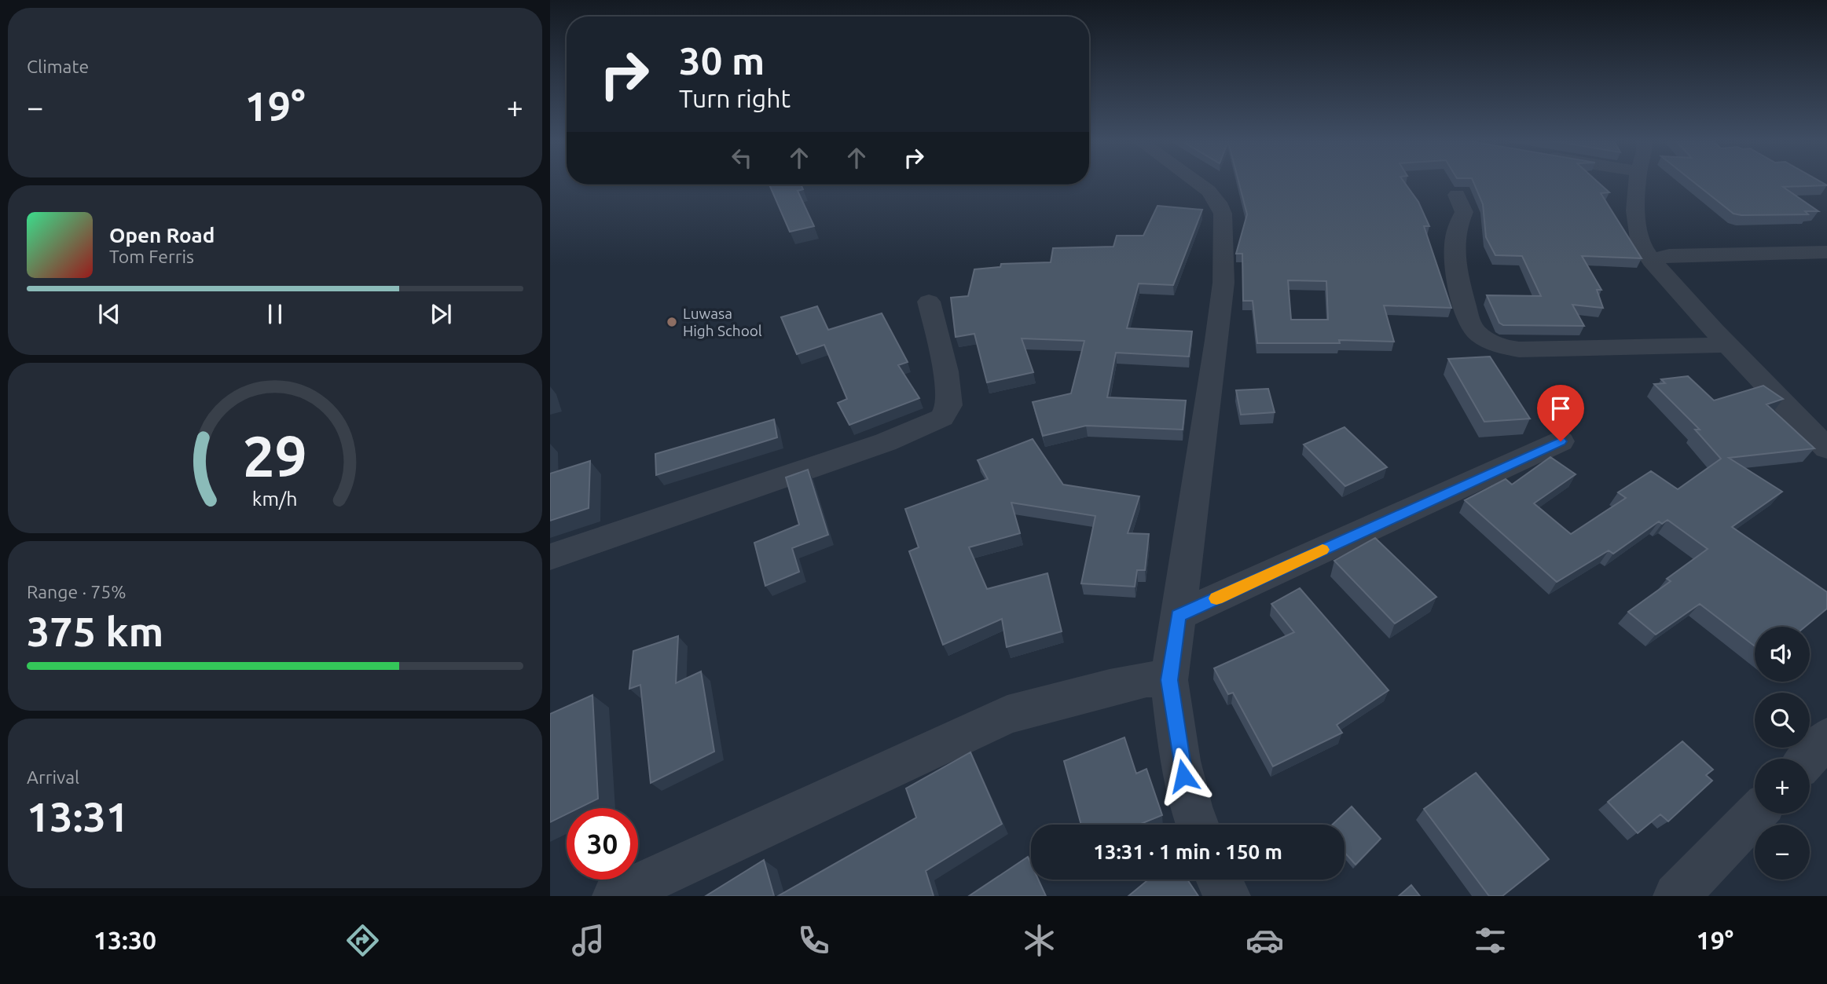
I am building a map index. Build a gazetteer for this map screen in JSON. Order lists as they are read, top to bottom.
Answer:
{
  "places": ["Luwasa High School"],
  "page": {
    "tile": [
      "Climate",
      ["Range · 75%", "375 km"],
      ["Arrival", "13:31"]
    ],
    "turn": ["30 m", "Turn right"],
    "heat": ["−", "19°", "+"],
    "song": ["Open Road", "Tom Ferris"],
    "map_buttons": ["+", "−"],
    "limit": "30",
    "trip": "13:31 · 1 min · 150 m",
    "tabs": ["13:30", "19°"],
    "gauge": ["29", "km/h"]
  }
}
